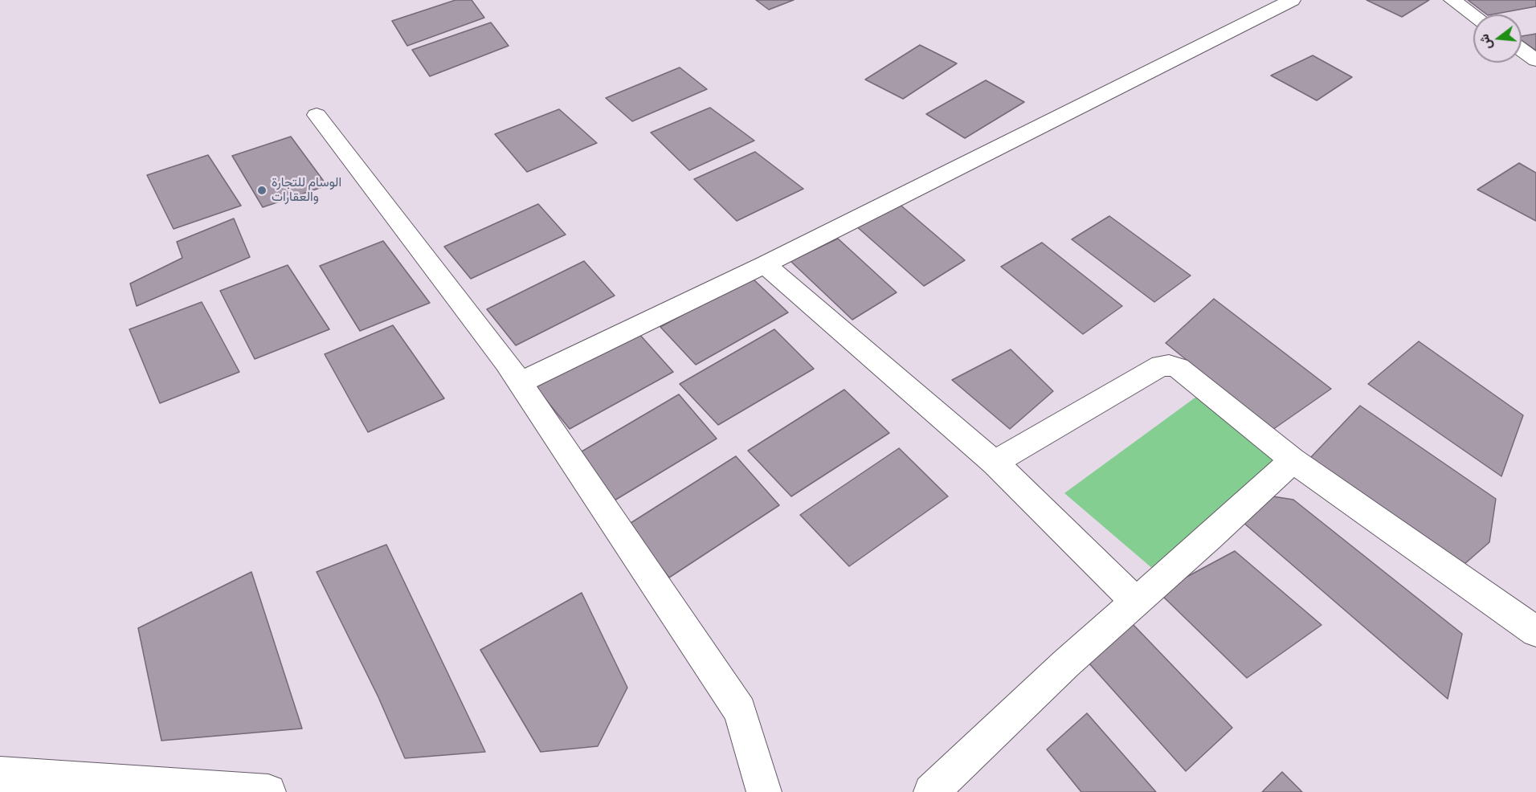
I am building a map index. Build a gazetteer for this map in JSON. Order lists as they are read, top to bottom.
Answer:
{
  "places": ["الوسام للتجارة والعقارات"],
  "north": "left"
}
